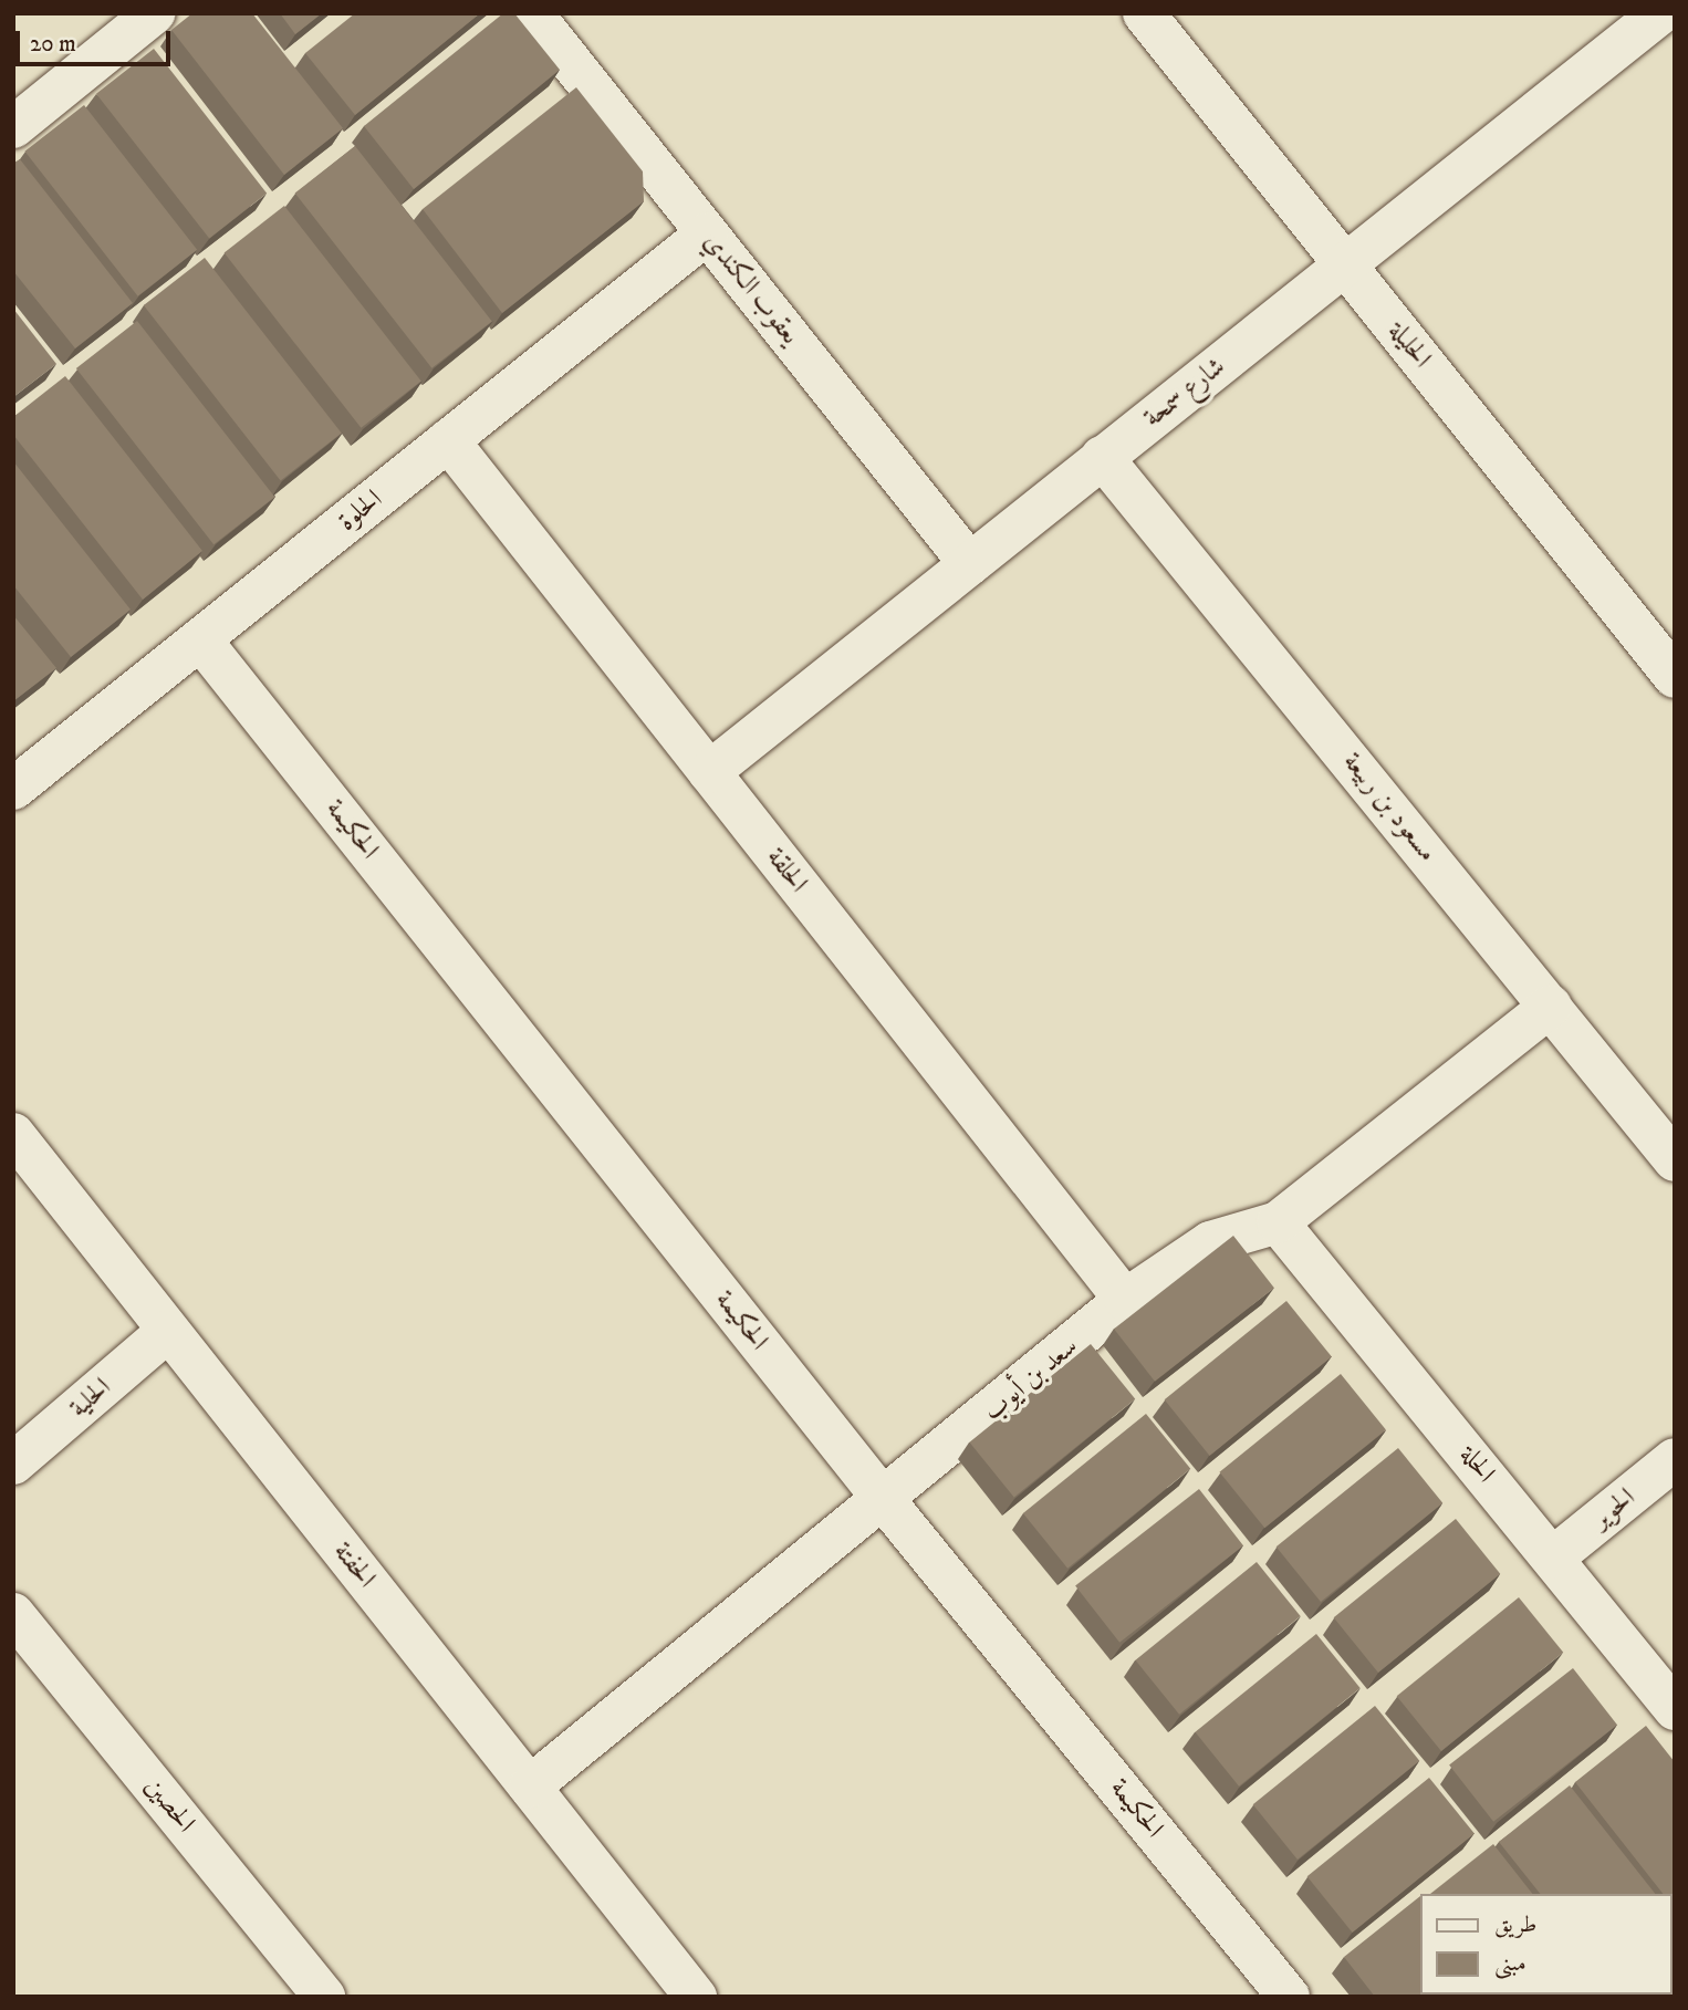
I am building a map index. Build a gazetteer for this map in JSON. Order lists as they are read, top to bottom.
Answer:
{
  "streets": {
    "street": [
      "يعقوب الكندي",
      "الحليلة",
      "شارع سمحة",
      "الحلوة",
      "مسعود بن ربيعة",
      "الحكيمة",
      "الحلقة",
      "سعد بن أيوب",
      "الحلية",
      "الحلة",
      "الحوير",
      "الحفتة",
      "الحصين"
    ]
  },
  "crossings": [
    ["يعقوب الكندي", "شارع سمحة"],
    ["يعقوب الكندي", "الحلوة"],
    ["الحليلة", "شارع سمحة"],
    ["شارع سمحة", "مسعود بن ربيعة"],
    ["شارع سمحة", "الحلقة"],
    ["الحلوة", "الحكيمة"],
    ["الحلوة", "الحلقة"],
    ["مسعود بن ربيعة", "سعد بن أيوب"],
    ["الحكيمة", "سعد بن أيوب"],
    ["الحلقة", "سعد بن أيوب"],
    ["سعد بن أيوب", "الحلة"],
    ["سعد بن أيوب", "الحفتة"],
    ["الحلية", "الحفتة"],
    ["الحلة", "الحوير"]
  ],
  "legend": ["طريق", "مبنى"],
  "scale_bar": "20 m"
}
